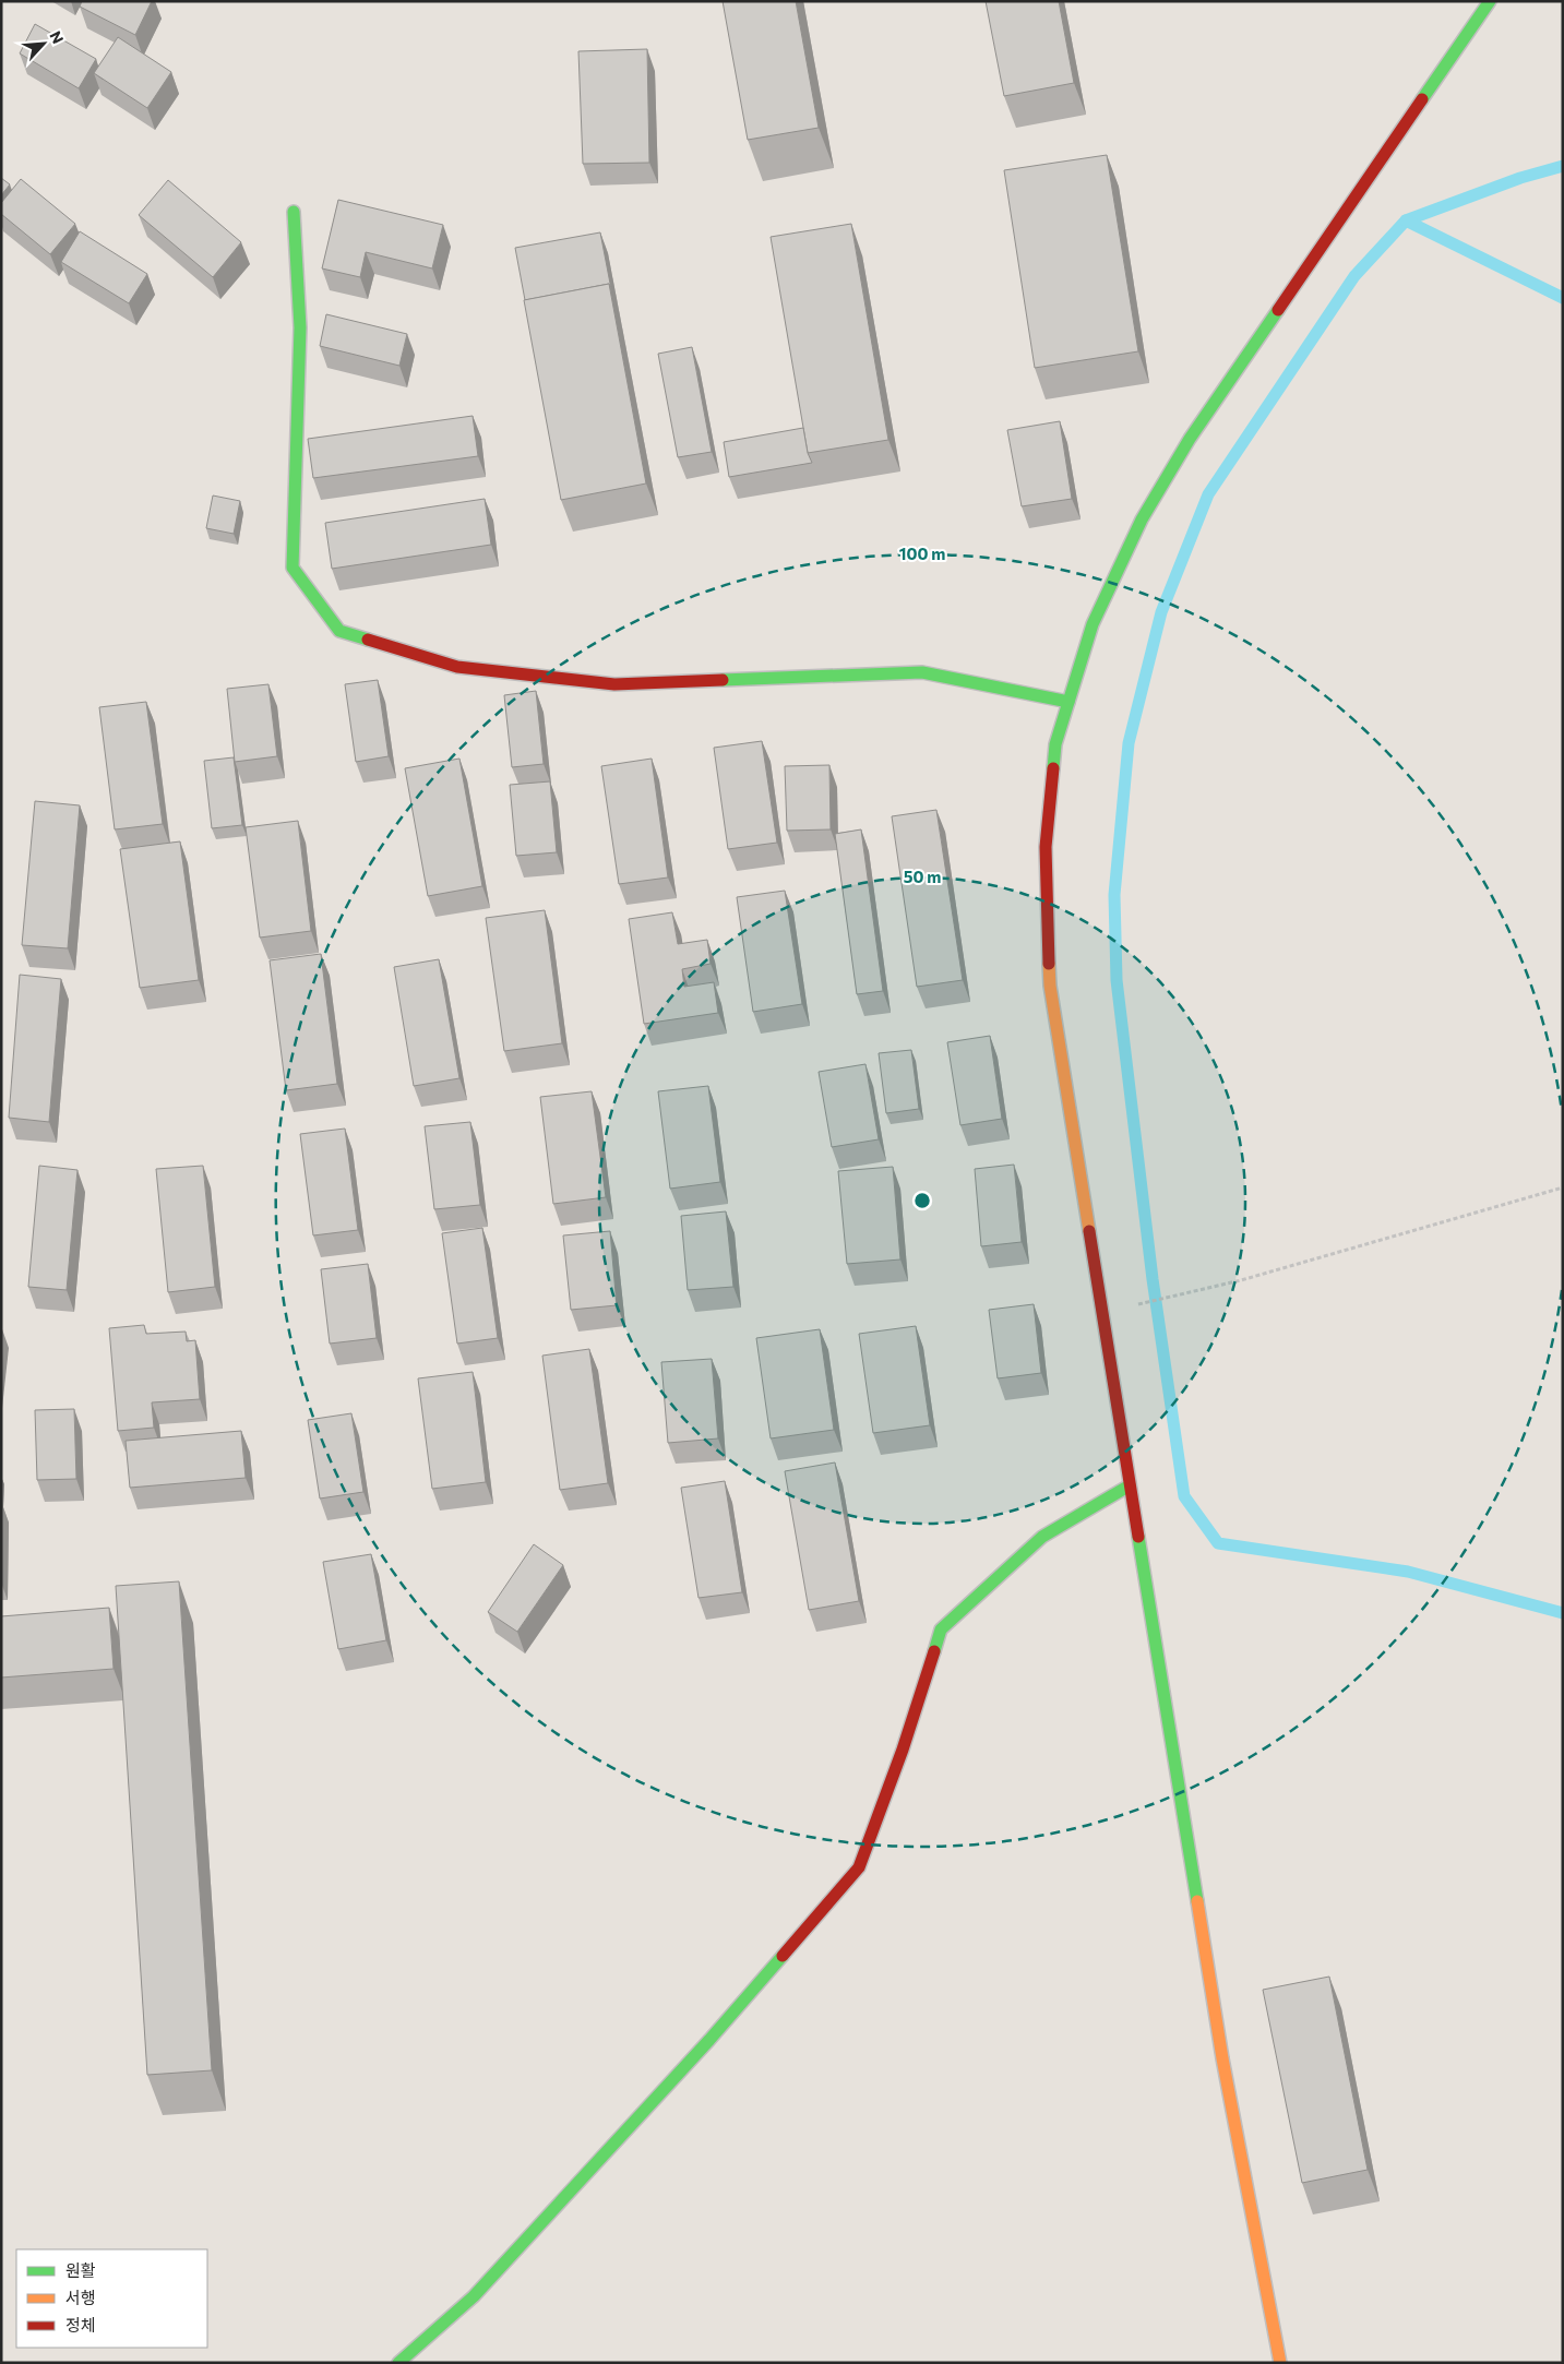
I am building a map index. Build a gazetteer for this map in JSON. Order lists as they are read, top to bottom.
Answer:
{
  "legend": ["원활", "서행", "정체"],
  "north": "top right",
  "rings": ["100 m", "50 m"]
}
